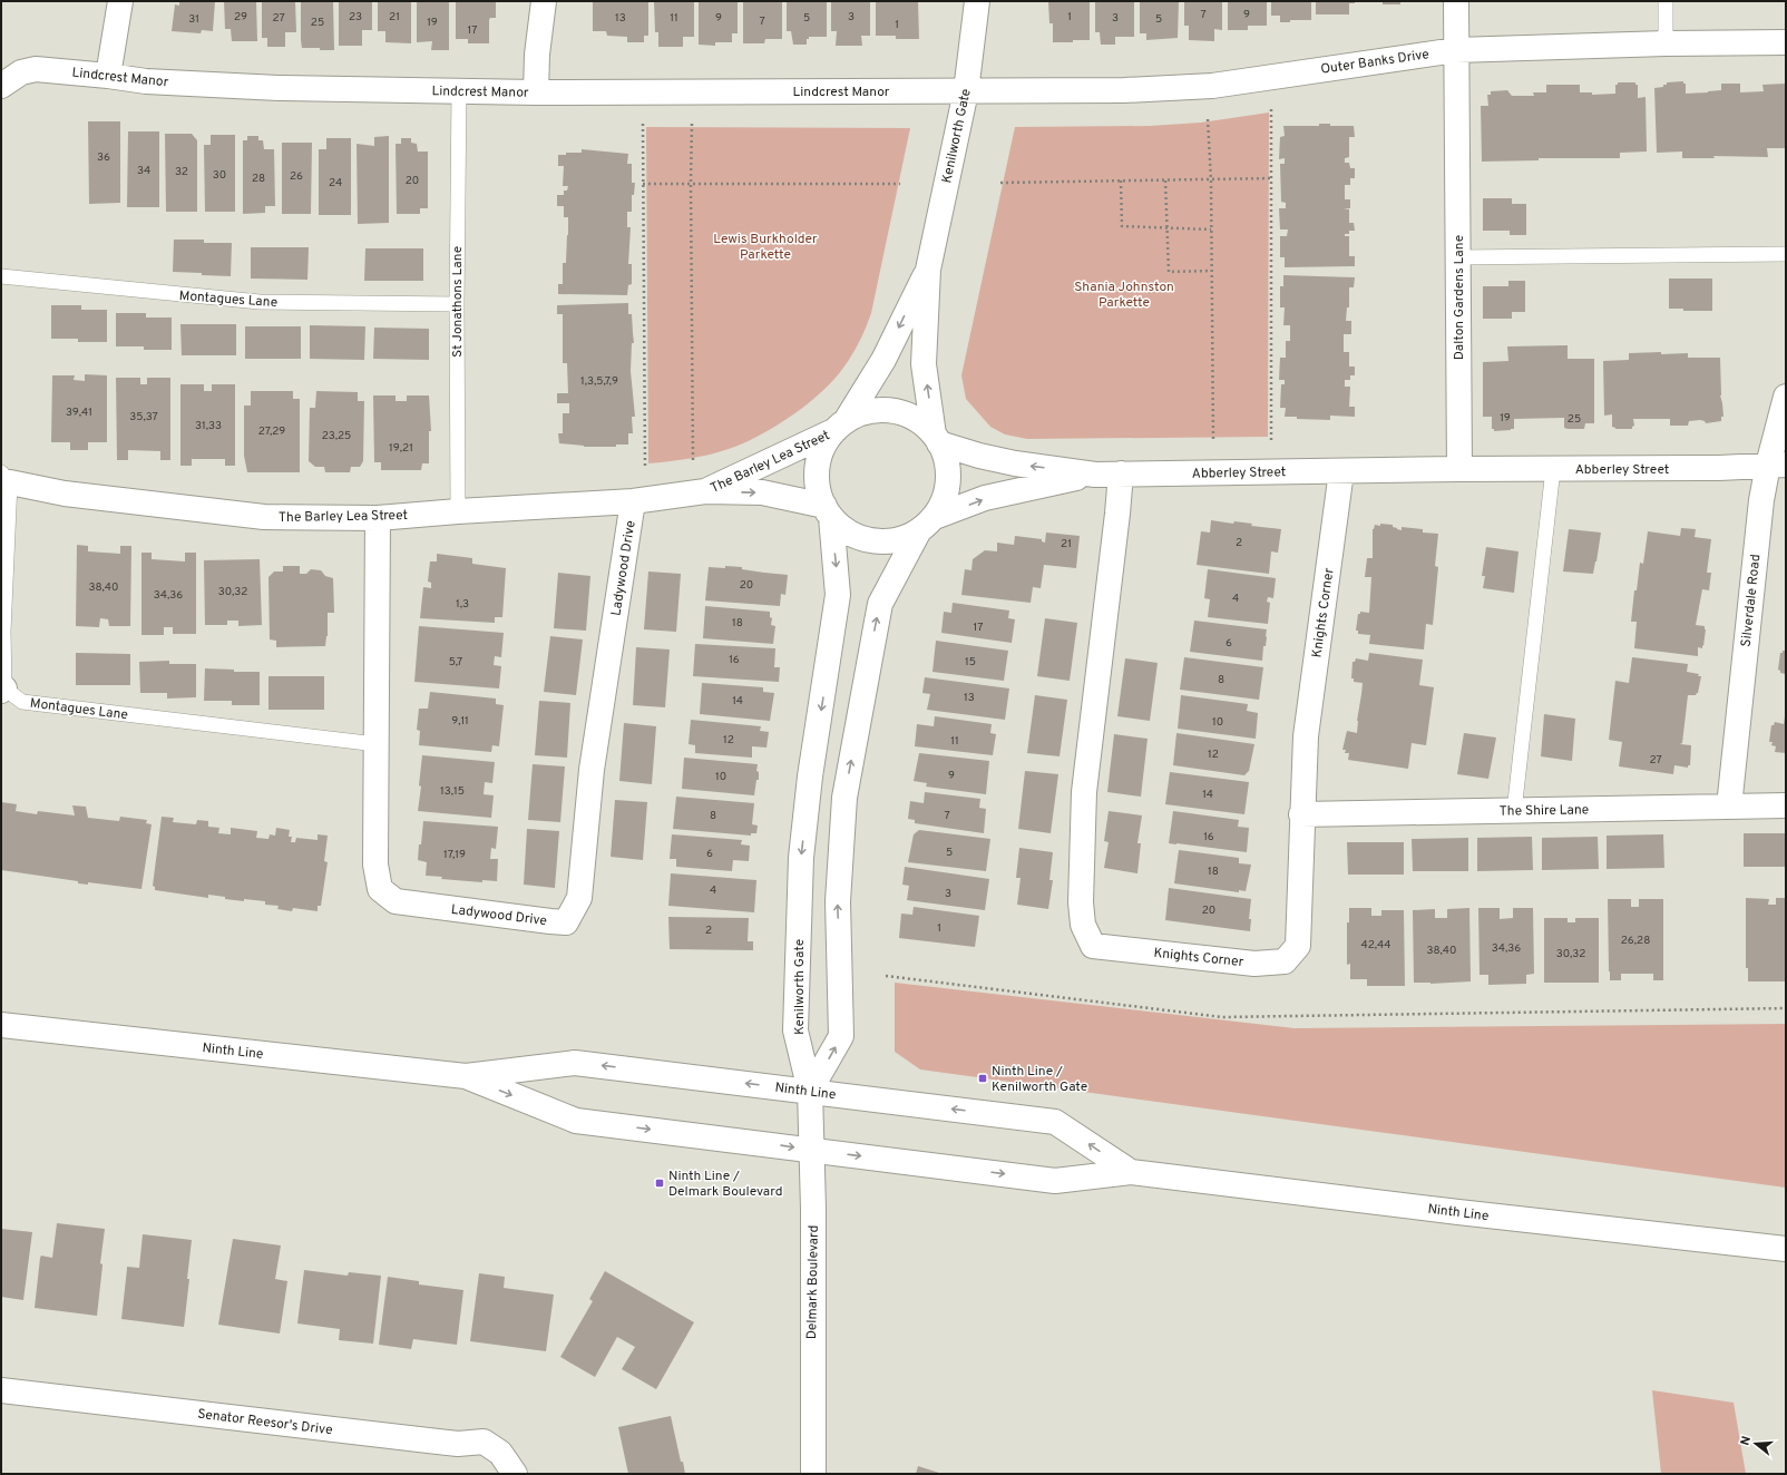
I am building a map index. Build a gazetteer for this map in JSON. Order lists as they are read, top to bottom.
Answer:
{
  "streets": {
    "street": [
      "Outer Banks Drive",
      "Lindcrest Manor",
      "Kenilworth Gate",
      "Dalton Gardens Lane",
      "The Barley Lea Street",
      "Abberley Street",
      "Ladywood Drive",
      "Silverdale Road",
      "Knights Corner",
      "The Shire Lane",
      "Ninth Line",
      "Delmark Boulevard",
      "Senator Reesor's Drive"
    ],
    "lane": ["Montagues Lane", "St Jonathons Lane"]
  },
  "crossings": [
    ["Outer Banks Drive", "Lindcrest Manor"],
    ["Outer Banks Drive", "Kenilworth Gate"],
    ["Outer Banks Drive", "Dalton Gardens Lane"],
    ["Lindcrest Manor", "Kenilworth Gate"],
    ["Lindcrest Manor", "St Jonathons Lane"],
    ["Kenilworth Gate", "The Barley Lea Street"],
    ["Kenilworth Gate", "Abberley Street"],
    ["Kenilworth Gate", "Ninth Line"],
    ["Kenilworth Gate", "Delmark Boulevard"],
    ["Dalton Gardens Lane", "Abberley Street"],
    ["Montagues Lane", "St Jonathons Lane"],
    ["Montagues Lane", "The Barley Lea Street"],
    ["Montagues Lane", "Ladywood Drive"],
    ["St Jonathons Lane", "The Barley Lea Street"],
    ["The Barley Lea Street", "Abberley Street"],
    ["The Barley Lea Street", "Ladywood Drive"],
    ["Abberley Street", "Silverdale Road"],
    ["Abberley Street", "Knights Corner"],
    ["Silverdale Road", "The Shire Lane"],
    ["Knights Corner", "The Shire Lane"],
    ["Ninth Line", "Delmark Boulevard"]
  ],
  "parks": ["Lewis Burkholder Parkette", "Shania Johnston Parkette"],
  "places": {
    "transit": ["Ninth Line / Kenilworth Gate", "Ninth Line / Delmark Boulevard"]
  },
  "house_numbers": [
    "7",
    "9",
    "29",
    "23",
    "21",
    "3",
    "1",
    "27",
    "13",
    "11",
    "9",
    "5",
    "3",
    "31",
    "5",
    "7",
    "25",
    "19",
    "1",
    "17",
    "36",
    "34",
    "32",
    "30",
    "26",
    "28",
    "20",
    "24",
    "1,3,5,7,9",
    "39,41",
    "35,37",
    "19",
    "25",
    "31,33",
    "27,29",
    "23,25",
    "19,21",
    "2",
    "21",
    "20",
    "38,40",
    "30,32",
    "34,36",
    "4",
    "1,3",
    "18",
    "17",
    "6",
    "16",
    "5,7",
    "15",
    "8",
    "13",
    "14",
    "9,11",
    "10",
    "12",
    "11",
    "12",
    "27",
    "9",
    "10",
    "13,15",
    "14",
    "8",
    "7",
    "16",
    "5",
    "6",
    "17,19",
    "18",
    "4",
    "3",
    "20",
    "1",
    "2",
    "26,28",
    "42,44",
    "34,36",
    "38,40",
    "30,32"
  ],
  "north": "left"
}
